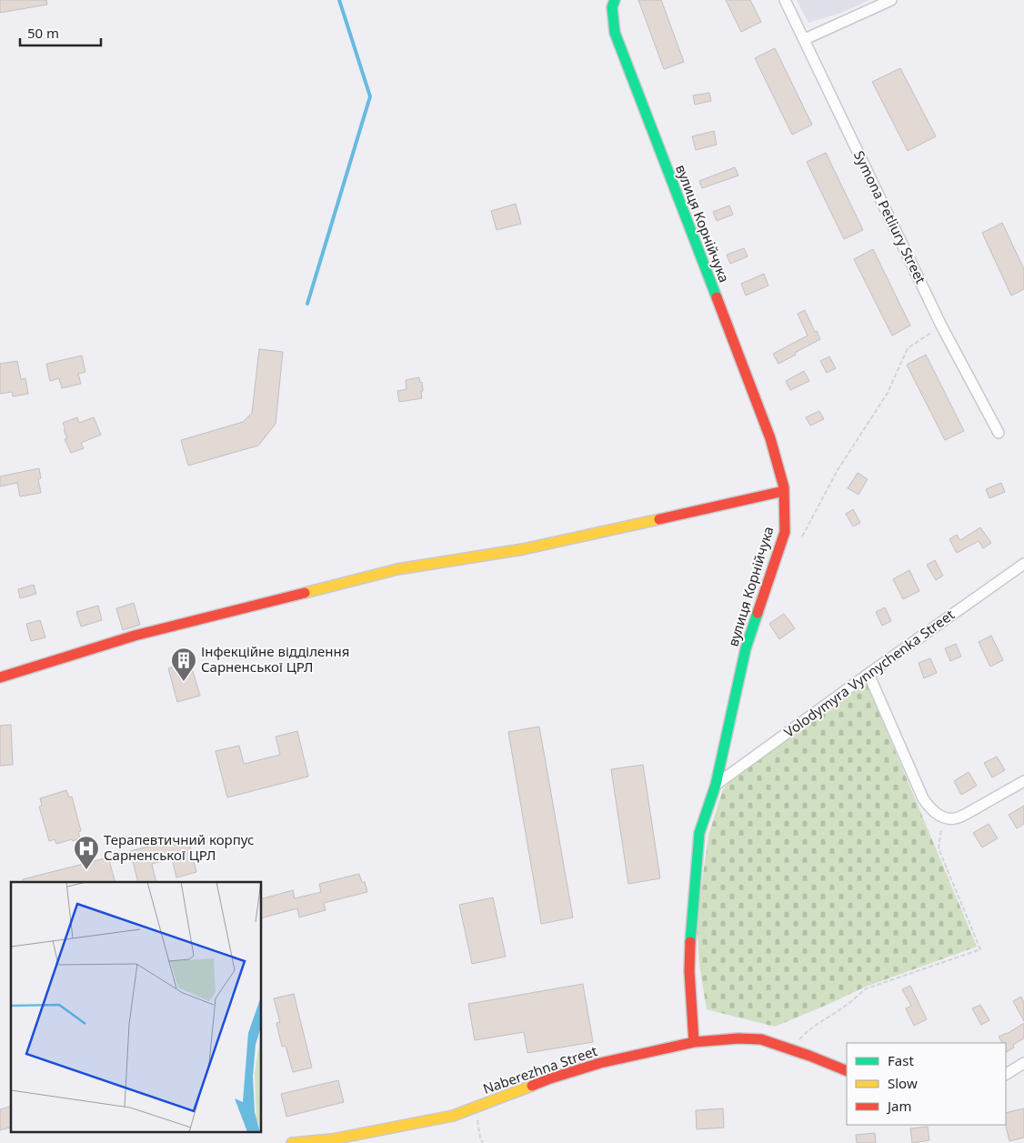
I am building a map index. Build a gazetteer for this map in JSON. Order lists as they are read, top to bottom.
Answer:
{
  "streets": {
    "street": [
      "Symona Petliury Street",
      "вулиця Корнійчука",
      "Volodymyra Vynnychenka Street",
      "Naberezhna Street"
    ]
  },
  "crossings": [
    ["вулиця Корнійчука", "Volodymyra Vynnychenka Street"],
    ["вулиця Корнійчука", "Naberezhna Street"]
  ],
  "places": {
    "building": ["Інфекційне відділення Сарненської ЦРЛ"],
    "hospital": ["Терапевтичний корпус Сарненської ЦРЛ"]
  },
  "legend": ["Fast", "Slow", "Jam"],
  "scale_bar": "50 m"
}
